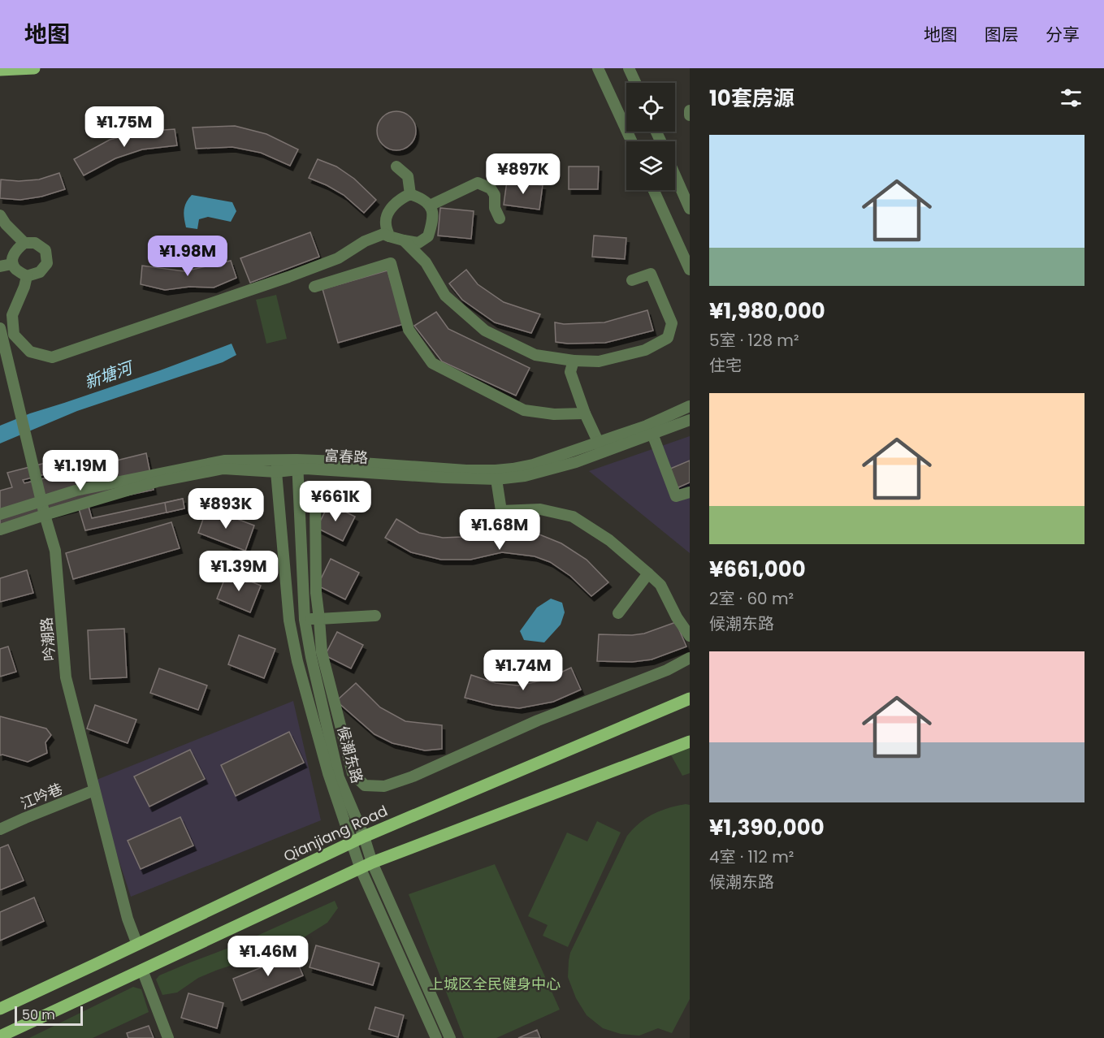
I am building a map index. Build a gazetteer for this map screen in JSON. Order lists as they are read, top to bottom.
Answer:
{
  "streets": {
    "main road": ["Qianjiang Road"],
    "street": [
      "富春路",
      "吟潮路",
      "候潮东路",
      "江吟巷"
    ]
  },
  "crossings": [
    ["富春路", "吟潮路"],
    ["富春路", "候潮东路"],
    ["吟潮路", "江吟巷"],
    ["吟潮路", "Qianjiang Road"],
    ["候潮东路", "Qianjiang Road"]
  ],
  "water": ["新塘河"],
  "parks": ["上城区全民健身中心"],
  "scale_bar": "50 m",
  "page": {
    "header": "地图",
    "nav": ["地图", "图层", "分享"],
    "heading": "10套房源",
    "price": [
      "¥1.75M",
      "¥897K",
      "¥1.98M",
      "¥1.19M",
      "¥661K",
      "¥893K",
      "¥1.68M",
      "¥1.39M",
      "¥1.74M",
      "¥1.46M"
    ],
    "list": [
      {
        "name": "¥1,980,000",
        "note": "5室 · 128 m² · 住宅"
      },
      {
        "name": "¥661,000",
        "note": "2室 · 60 m² · 候潮东路"
      },
      {
        "name": "¥1,390,000",
        "note": "4室 · 112 m² · 候潮东路"
      }
    ],
    "scale": "50 m"
  }
}
